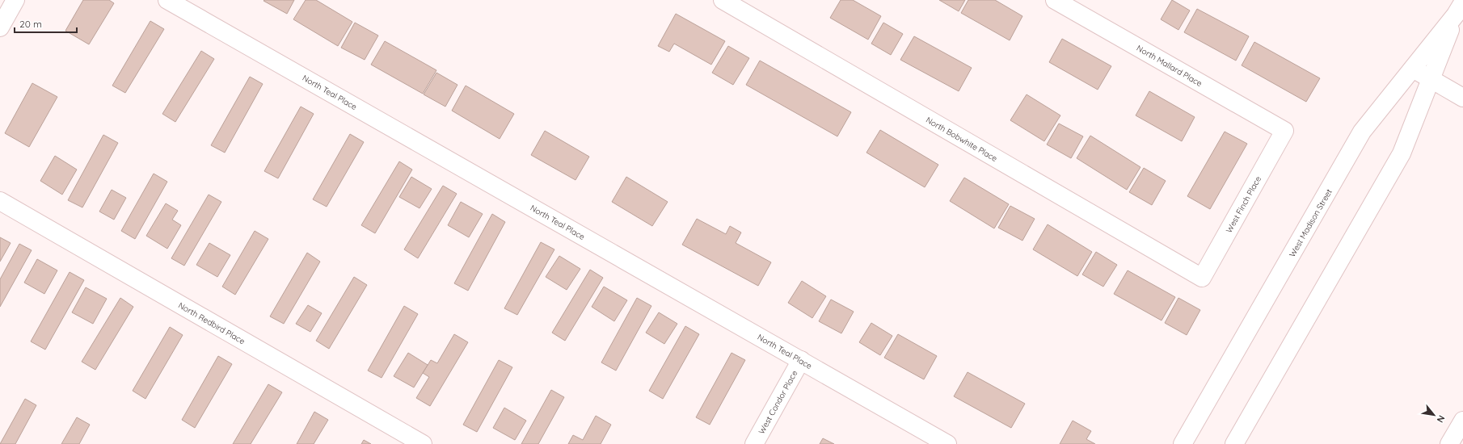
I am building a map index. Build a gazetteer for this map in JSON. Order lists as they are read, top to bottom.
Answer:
{
  "streets": {
    "street": [
      "North Mallard Place",
      "North Teal Place",
      "North Bobwhite Place",
      "West Finch Place",
      "West Madison Street",
      "North Redbird Place",
      "West Condor Place"
    ]
  },
  "crossings": [
    ["North Mallard Place", "West Finch Place"],
    ["North Teal Place", "West Condor Place"],
    ["North Bobwhite Place", "West Finch Place"]
  ],
  "scale_bar": "20 m",
  "north": "bottom right"
}
